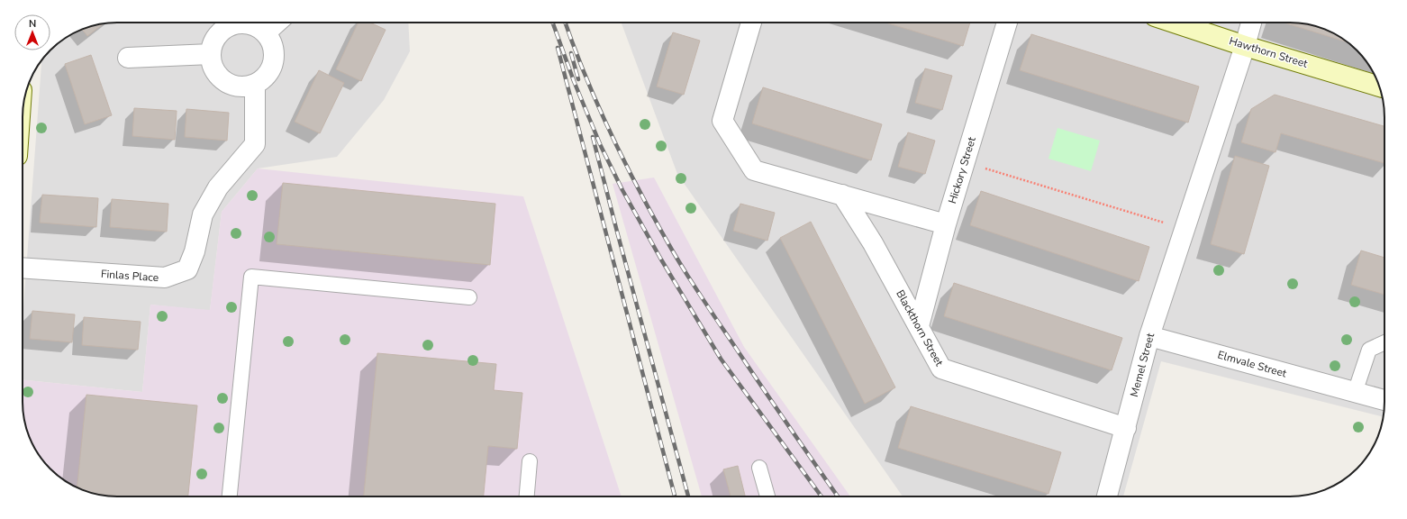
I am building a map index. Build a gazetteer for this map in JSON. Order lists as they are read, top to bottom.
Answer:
{
  "streets": {
    "main road": ["Hawthorn Street"],
    "street": [
      "Hickory Street",
      "Finlas Place",
      "Blackthorn Street",
      "Elmvale Street",
      "Memel Street"
    ]
  },
  "crossings": [
    ["Hawthorn Street", "Memel Street"],
    ["Hickory Street", "Blackthorn Street"],
    ["Blackthorn Street", "Memel Street"],
    ["Elmvale Street", "Memel Street"]
  ],
  "north": "top"
}
